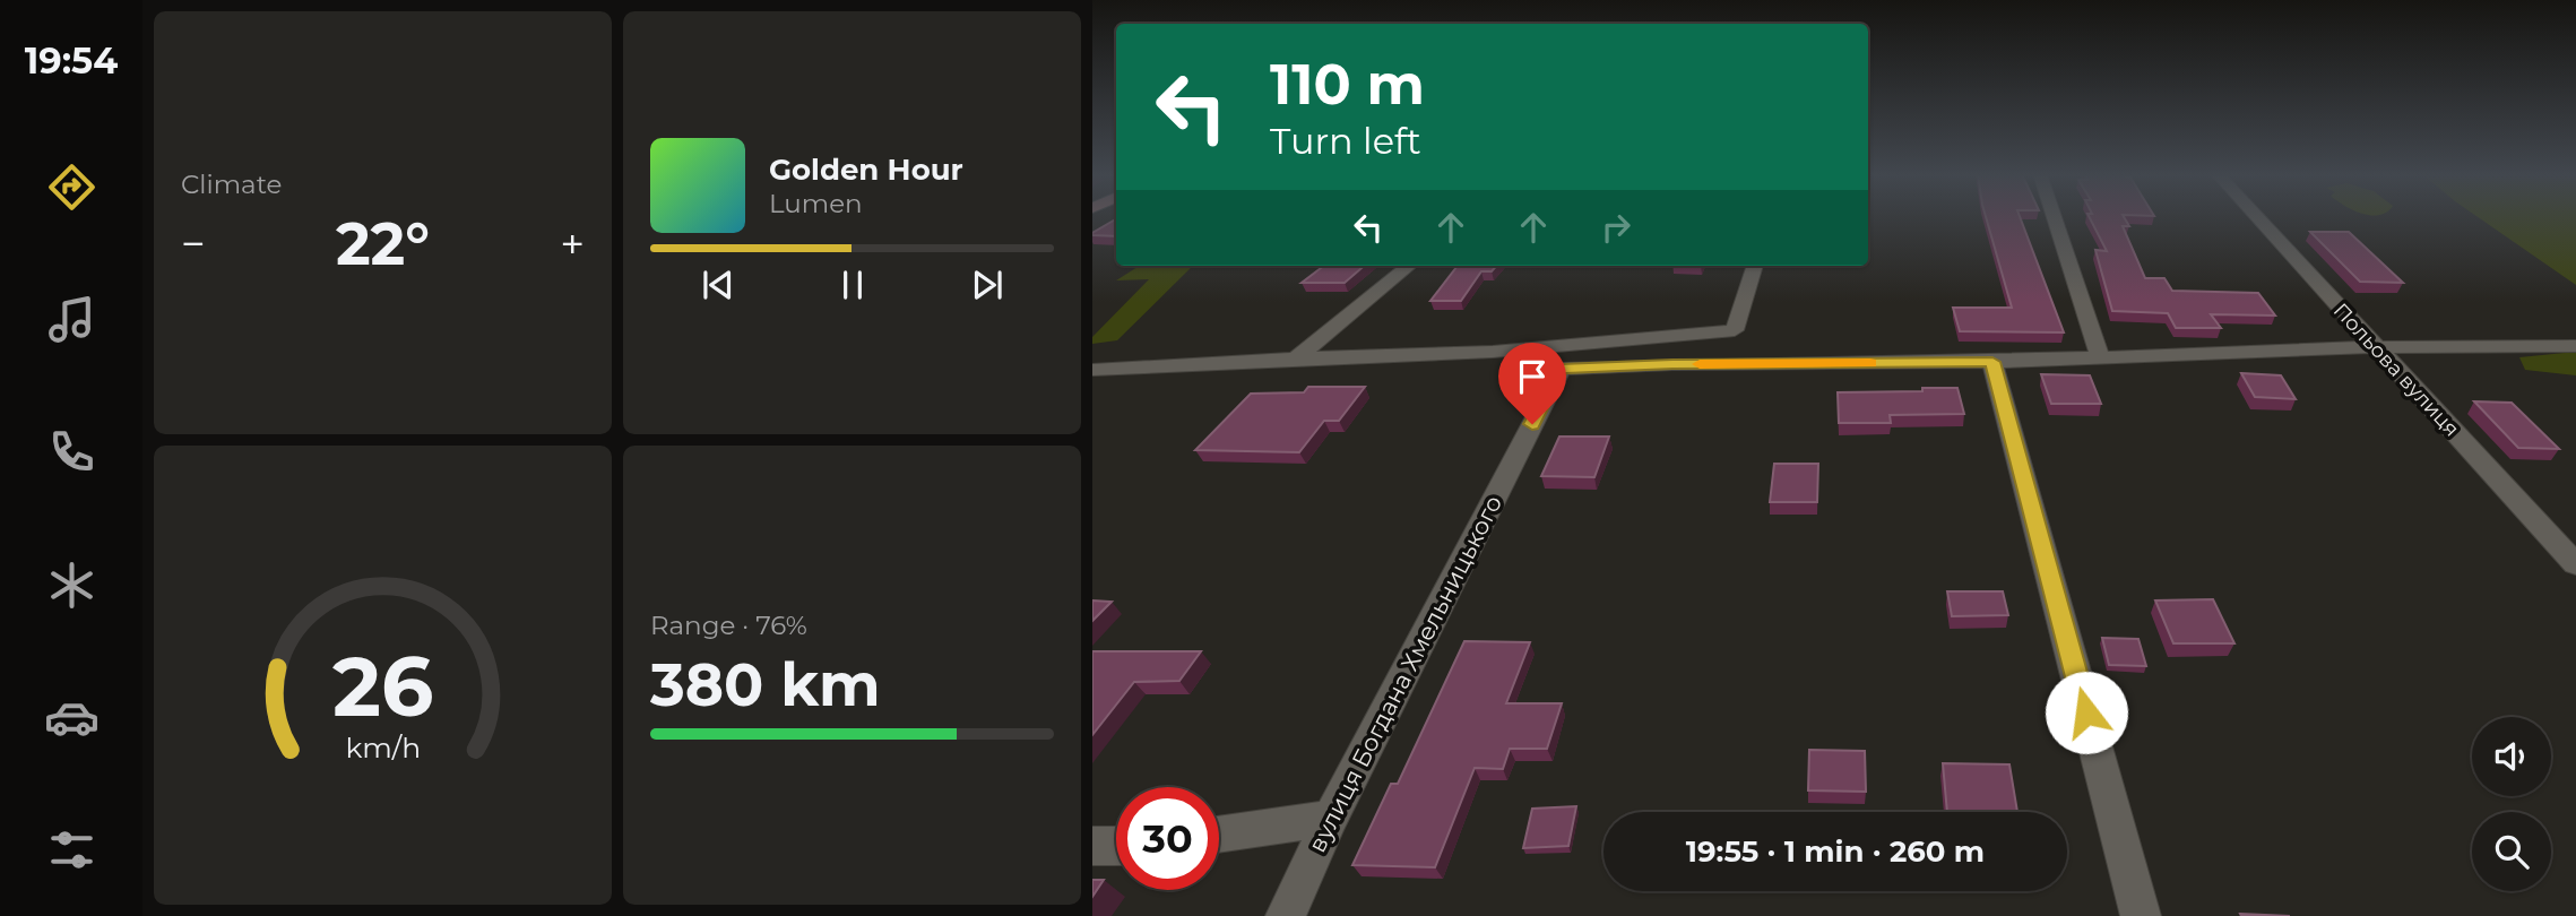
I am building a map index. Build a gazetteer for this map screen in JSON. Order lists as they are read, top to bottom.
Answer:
{
  "streets": {
    "street": ["Польова вулиця", "вулиця Богдана Хмельницького"]
  },
  "page": {
    "tabs": "19:54",
    "tile": [
      "Climate",
      ["Range · 76%", "380 km"]
    ],
    "turn": ["110 m", "Turn left"],
    "song": ["Golden Hour", "Lumen"],
    "heat": ["−", "22°", "+"],
    "limit": "30",
    "trip": "19:55 · 1 min · 260 m",
    "gauge": ["26", "km/h"]
  }
}
